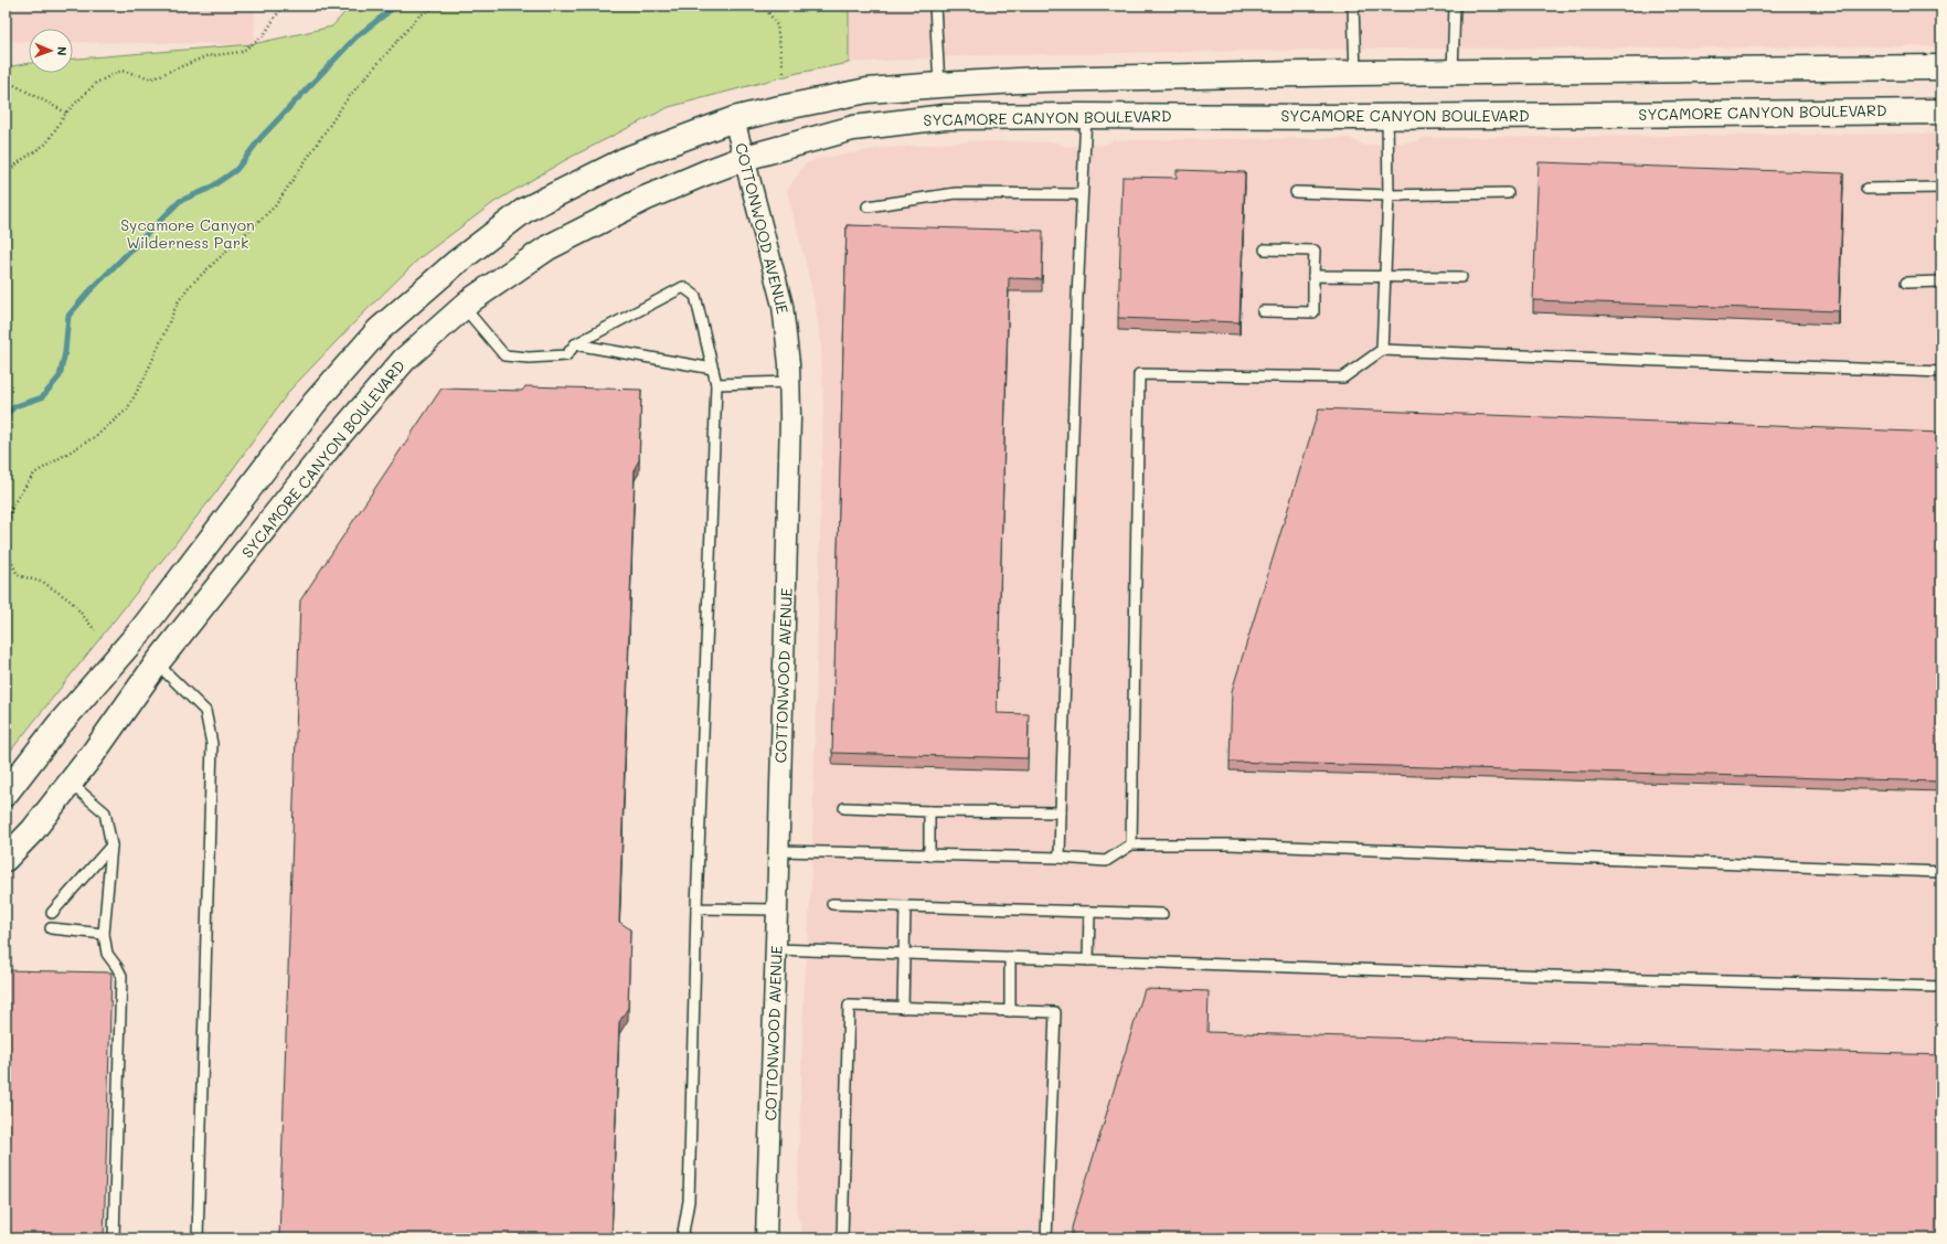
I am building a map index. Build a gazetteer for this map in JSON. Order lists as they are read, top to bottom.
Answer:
{
  "streets": {
    "main road": ["SYCAMORE CANYON BOULEVARD"],
    "street": ["COTTONWOOD AVENUE"]
  },
  "crossings": [
    ["SYCAMORE CANYON BOULEVARD", "COTTONWOOD AVENUE"]
  ],
  "parks": ["Sycamore Canyon Wilderness Park"],
  "north": "right"
}
